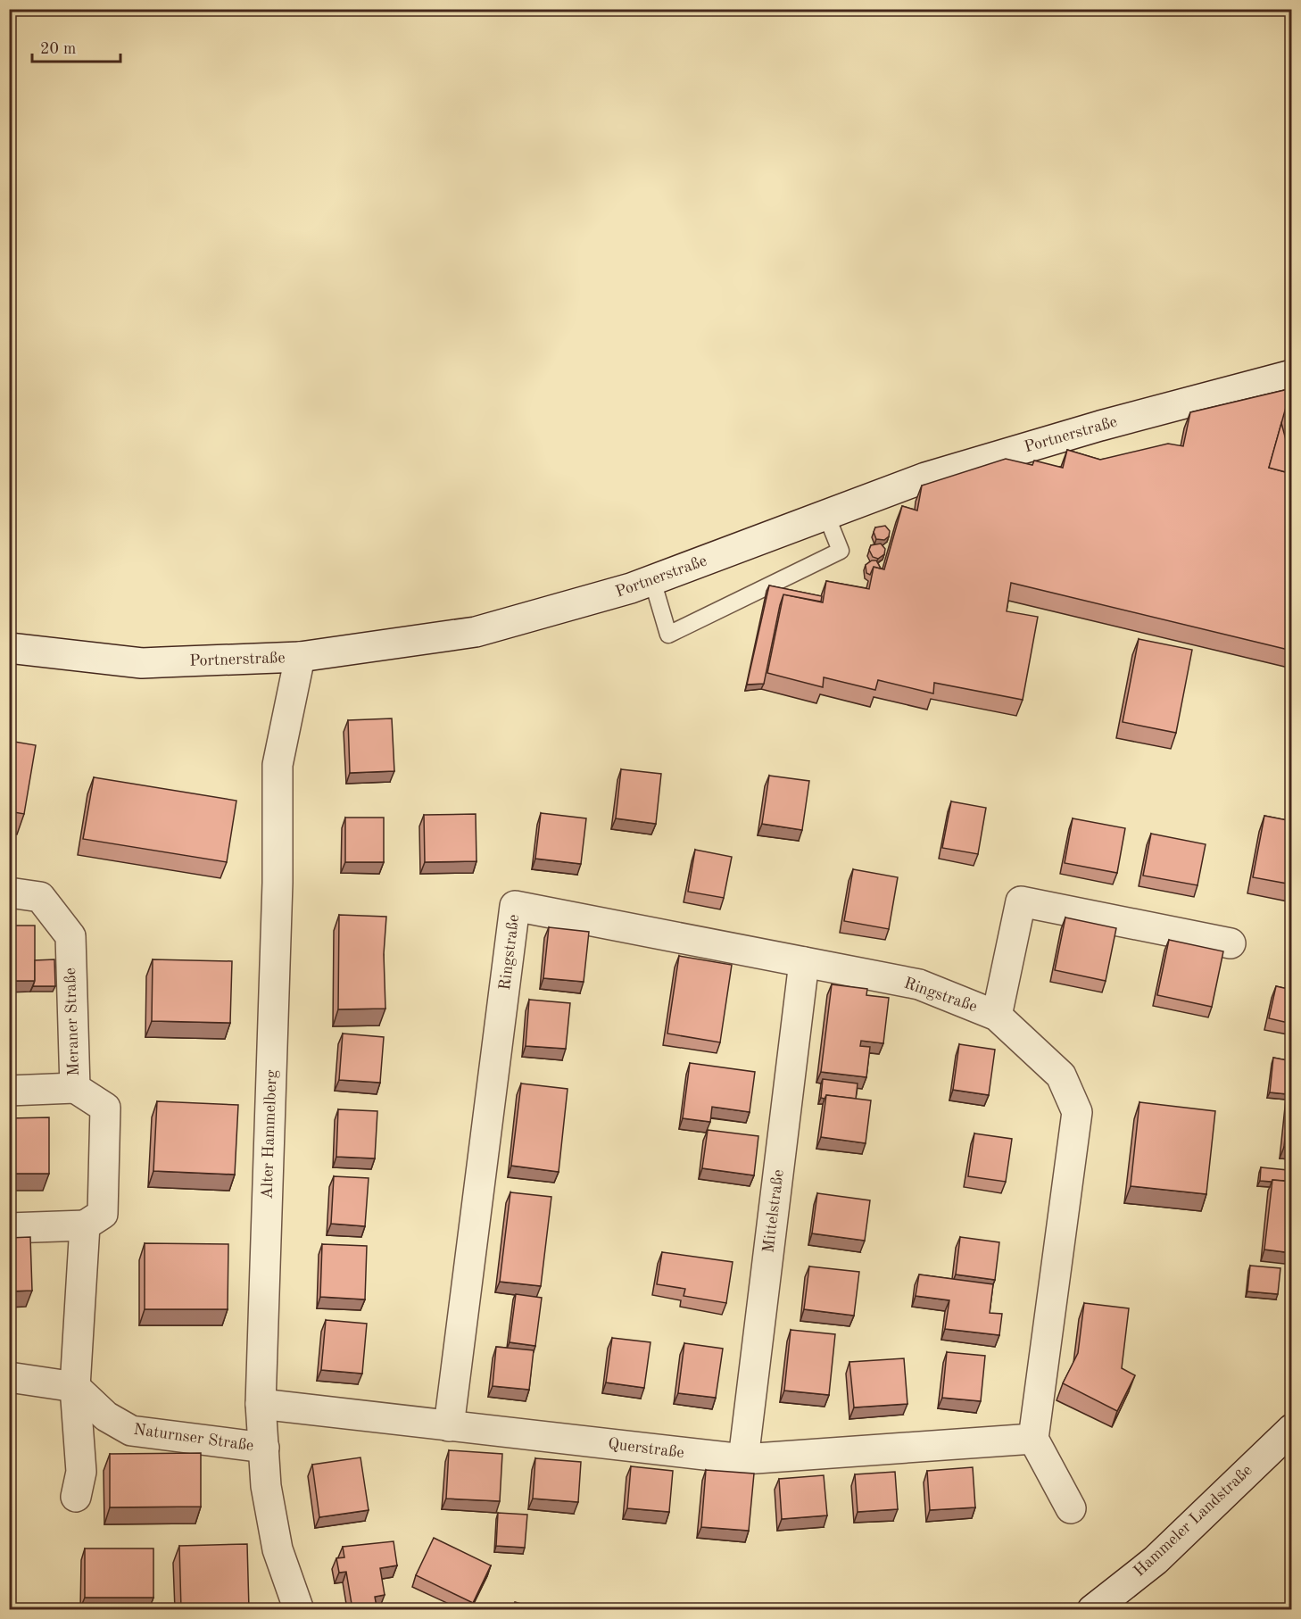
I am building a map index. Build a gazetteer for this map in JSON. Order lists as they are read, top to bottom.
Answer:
{
  "streets": {
    "street": [
      "Portnerstraße",
      "Ringstraße",
      "Meraner Straße",
      "Alter Hammelberg",
      "Mittelstraße",
      "Naturnser Straße",
      "Querstraße",
      "Hammeler Landstraße"
    ]
  },
  "crossings": [
    ["Portnerstraße", "Alter Hammelberg"],
    ["Ringstraße", "Mittelstraße"],
    ["Ringstraße", "Querstraße"],
    ["Alter Hammelberg", "Naturnser Straße"],
    ["Alter Hammelberg", "Querstraße"],
    ["Mittelstraße", "Querstraße"]
  ],
  "scale_bar": "20 m"
}
